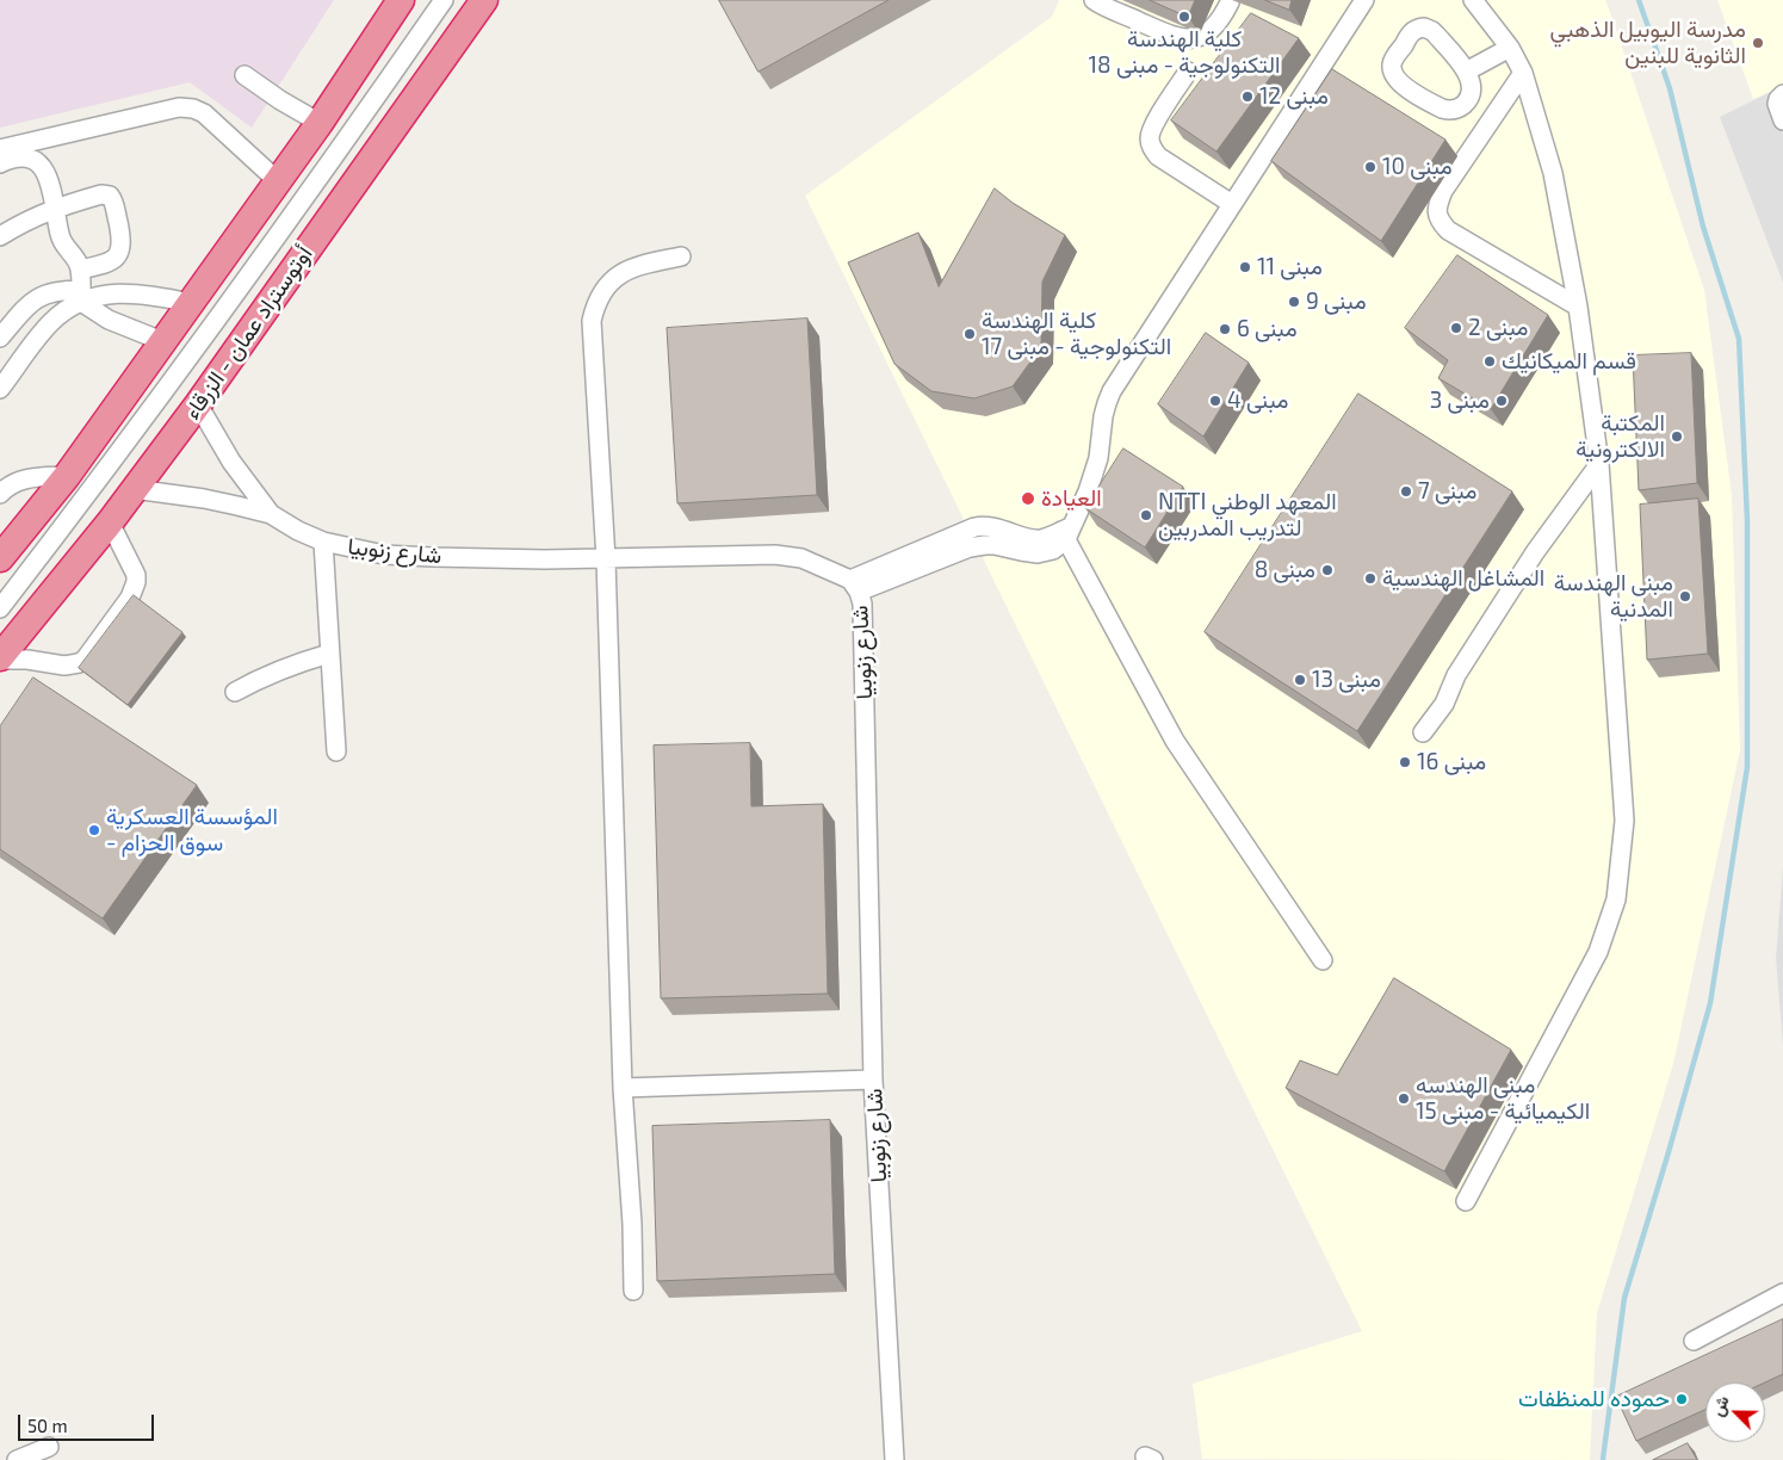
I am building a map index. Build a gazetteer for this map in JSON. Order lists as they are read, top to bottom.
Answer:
{
  "streets": {
    "highway": ["أوتوستراد عمان - الزرقاء"],
    "street": ["شارع زنوبيا"]
  },
  "crossings": [
    ["أوتوستراد عمان - الزرقاء", "شارع زنوبيا"]
  ],
  "places": [
    "كلية الهندسة التكنولوجية - مبنى 18",
    "مدرسة اليوبيل الذهبي الثانوية للبنين",
    "مبنى 12",
    "مبنى 10",
    "مبنى 11",
    "مبنى 9",
    "مبنى 2",
    "مبنى 6",
    "كلية الهندسة التكنولوجية - مبنى 17",
    "قسم الميكانيك",
    "مبنى 4",
    "مبنى 3",
    "المكتبة الالكترونية",
    "مبنى 7",
    "العيادة",
    "NTTI المعهد الوطني لتدريب المدربين",
    "مبنى 8",
    "المشاغل الهندسية",
    "مبنى الهندسة المدنية",
    "مبنى 13",
    "مبنى 16",
    "المؤسسة العسكرية - سوق الحزام",
    "مبنى الهندسه الكيميائية - مبنى 15",
    "حموده للمنظفات"
  ],
  "scale_bar": "50 m",
  "north": "top left"
}
